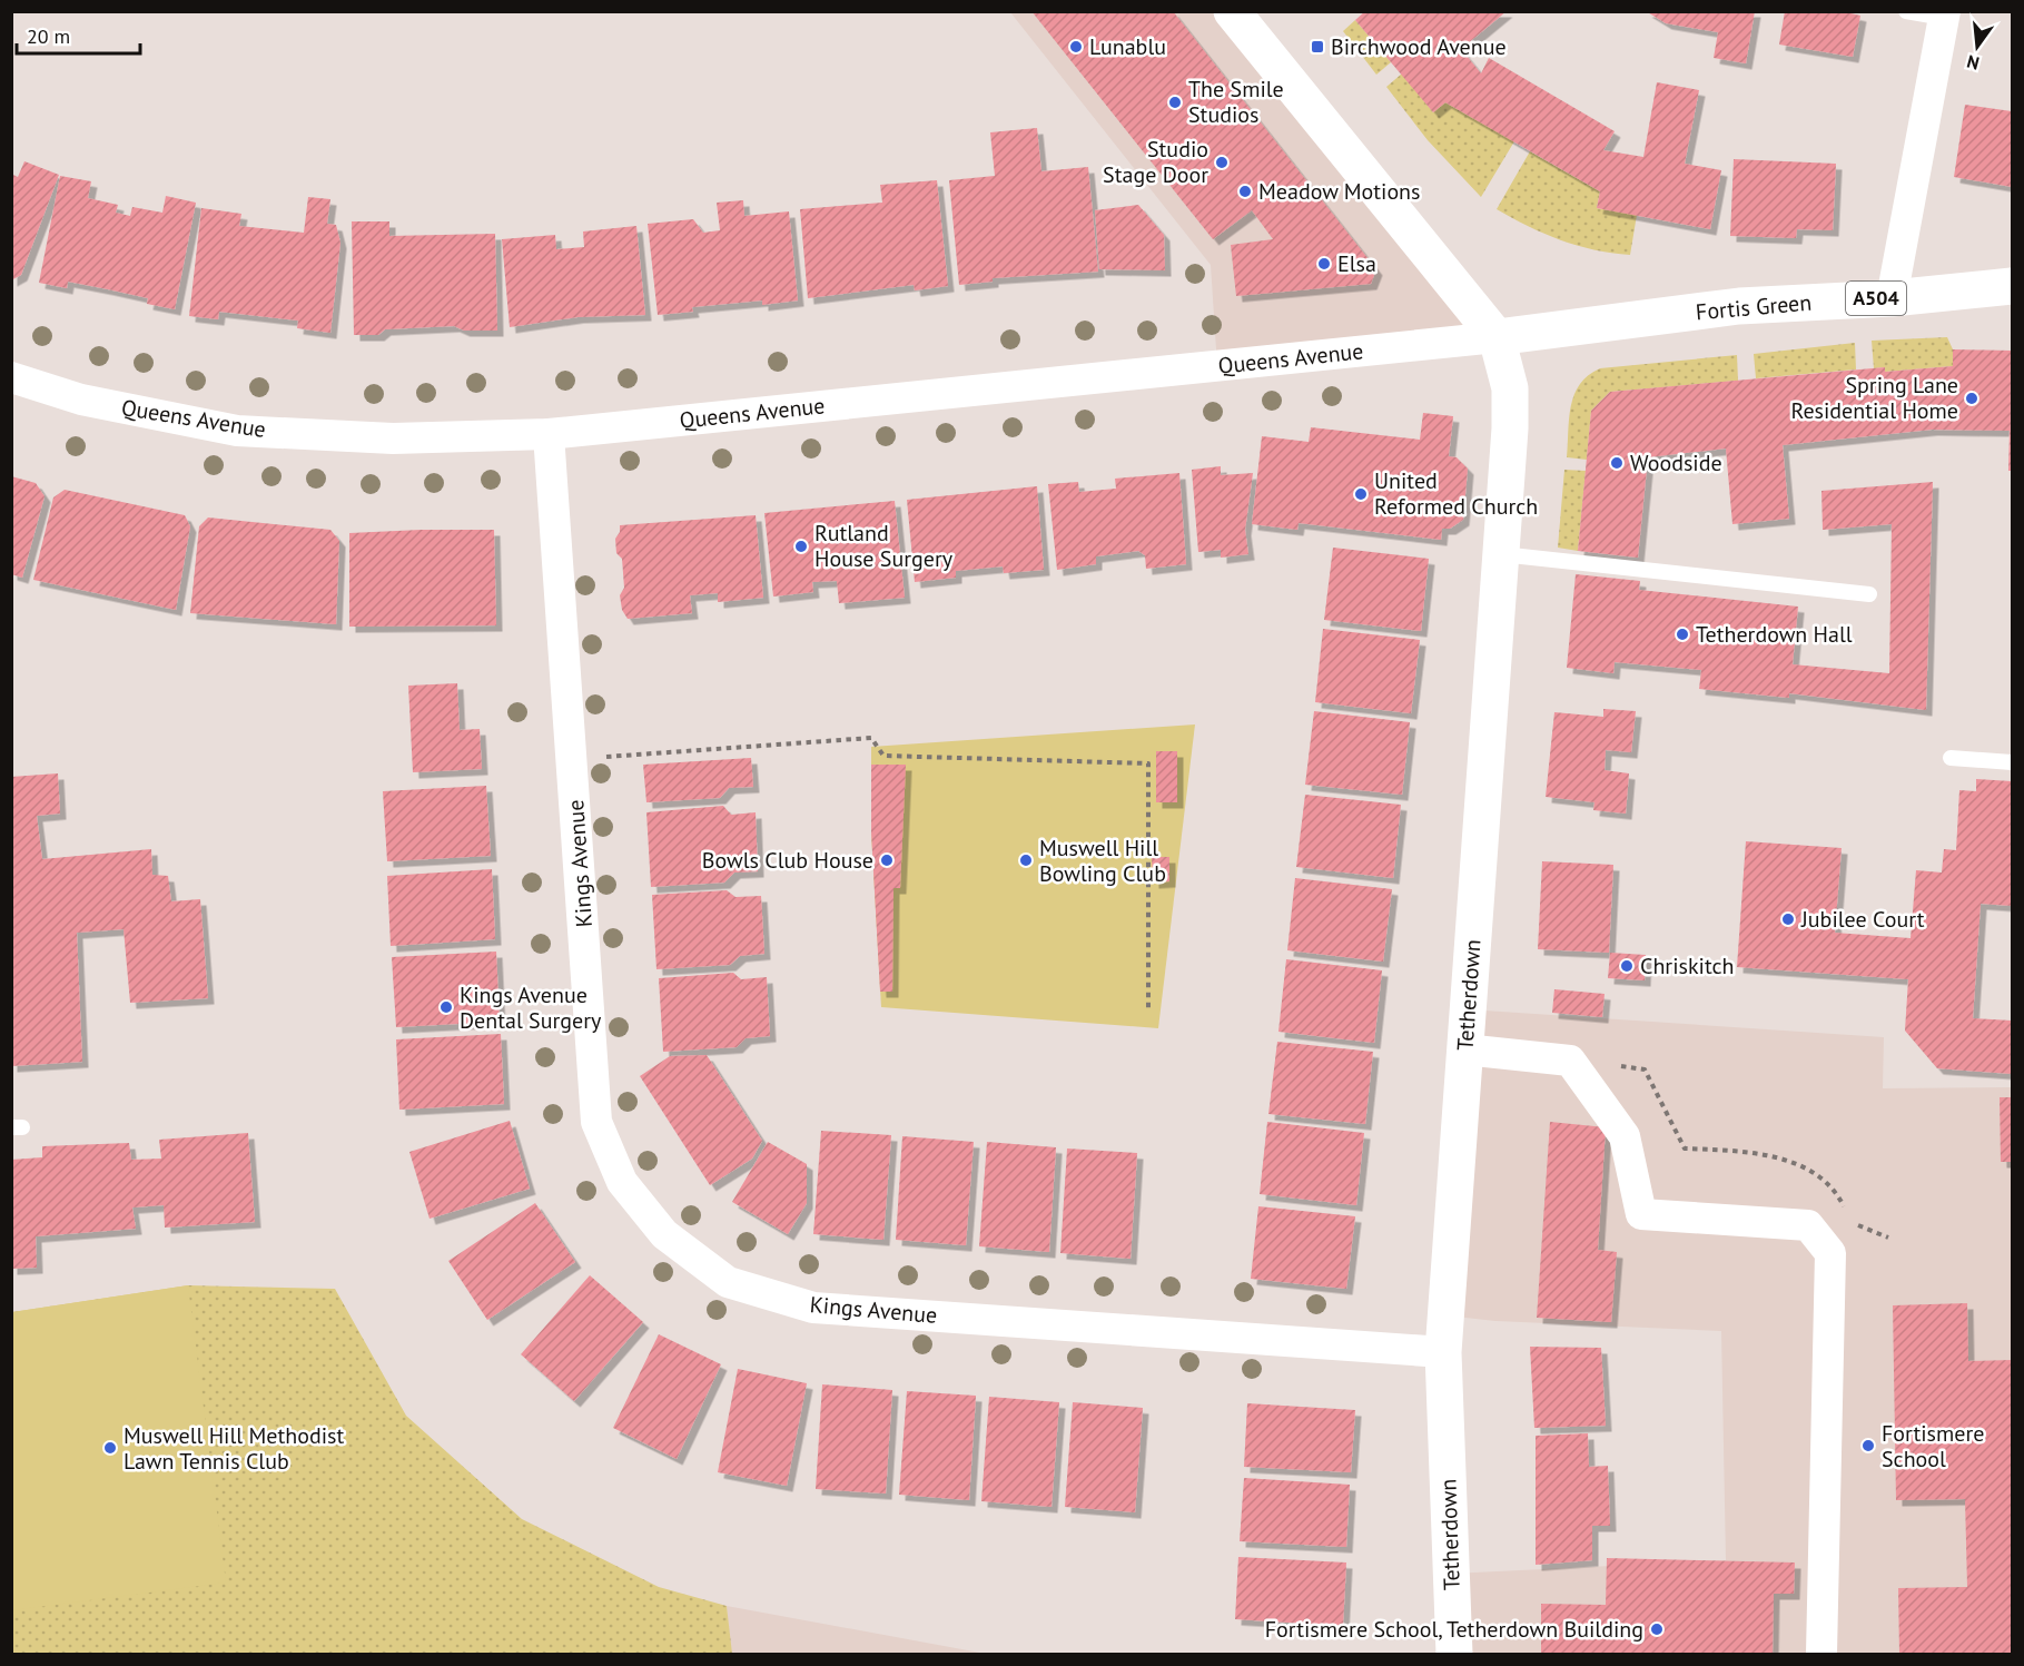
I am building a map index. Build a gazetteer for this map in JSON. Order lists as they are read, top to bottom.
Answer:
{
  "streets": {
    "street": [
      "A504",
      "Fortis Green",
      "Queens Avenue",
      "Kings Avenue",
      "Tetherdown"
    ]
  },
  "crossings": [
    ["Fortis Green", "Queens Avenue"],
    ["Fortis Green", "Tetherdown"],
    ["Queens Avenue", "Kings Avenue"],
    ["Queens Avenue", "Tetherdown"],
    ["Kings Avenue", "Tetherdown"]
  ],
  "places": {
    "other": [
      "Lunablu",
      "The Smile Studios",
      "Studio Stage Door",
      "Meadow Motions",
      "Elsa",
      "Spring Lane Residential Home",
      "Woodside",
      "United Reformed Church",
      "Rutland House Surgery",
      "Tetherdown Hall",
      "Bowls Club House",
      "Muswell Hill Bowling Club",
      "Jubilee Court",
      "Chriskitch",
      "Kings Avenue Dental Surgery",
      "Fortismere School",
      "Muswell Hill Methodist Lawn Tennis Club",
      "Fortismere School, Tetherdown Building"
    ],
    "transit": ["Birchwood Avenue"]
  },
  "scale_bar": "20 m",
  "north": "bottom"
}
